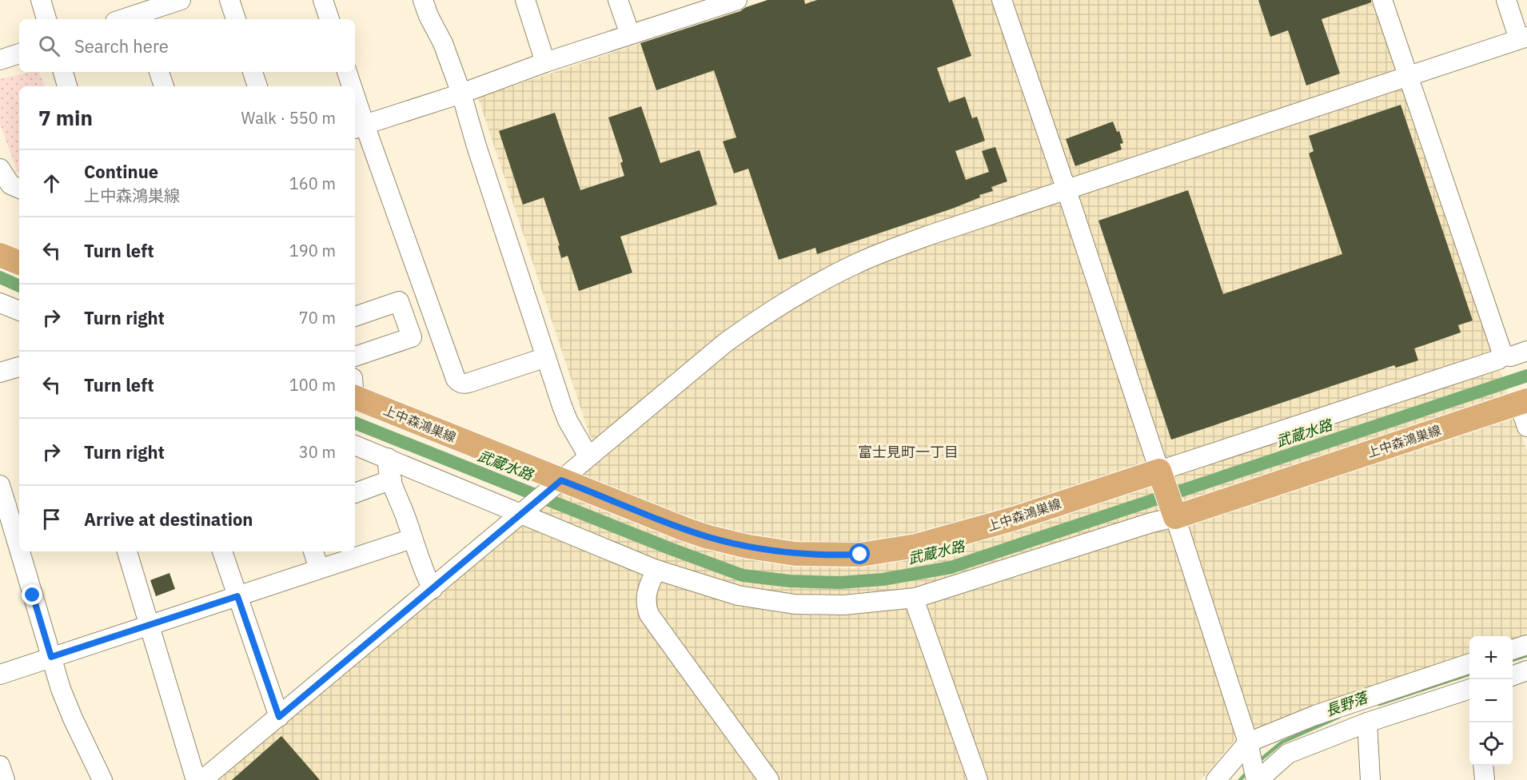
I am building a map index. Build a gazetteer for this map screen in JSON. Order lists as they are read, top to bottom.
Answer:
{
  "streets": {
    "main road": ["上中森鴻巣線"]
  },
  "districts": ["富士見町一丁目"],
  "water": ["武蔵水路", "長野落"],
  "page": {
    "search": "Search here",
    "heading": ["7 min", "Walk · 550 m"],
    "list": [
      ["Continue", "上中森鴻巣線", "160 m"],
      ["Turn left", "190 m"],
      ["Turn right", "70 m"],
      ["Turn left", "100 m"],
      ["Turn right", "30 m"],
      "Arrive at destination"
    ],
    "map_buttons": ["+", "−"]
  }
}
